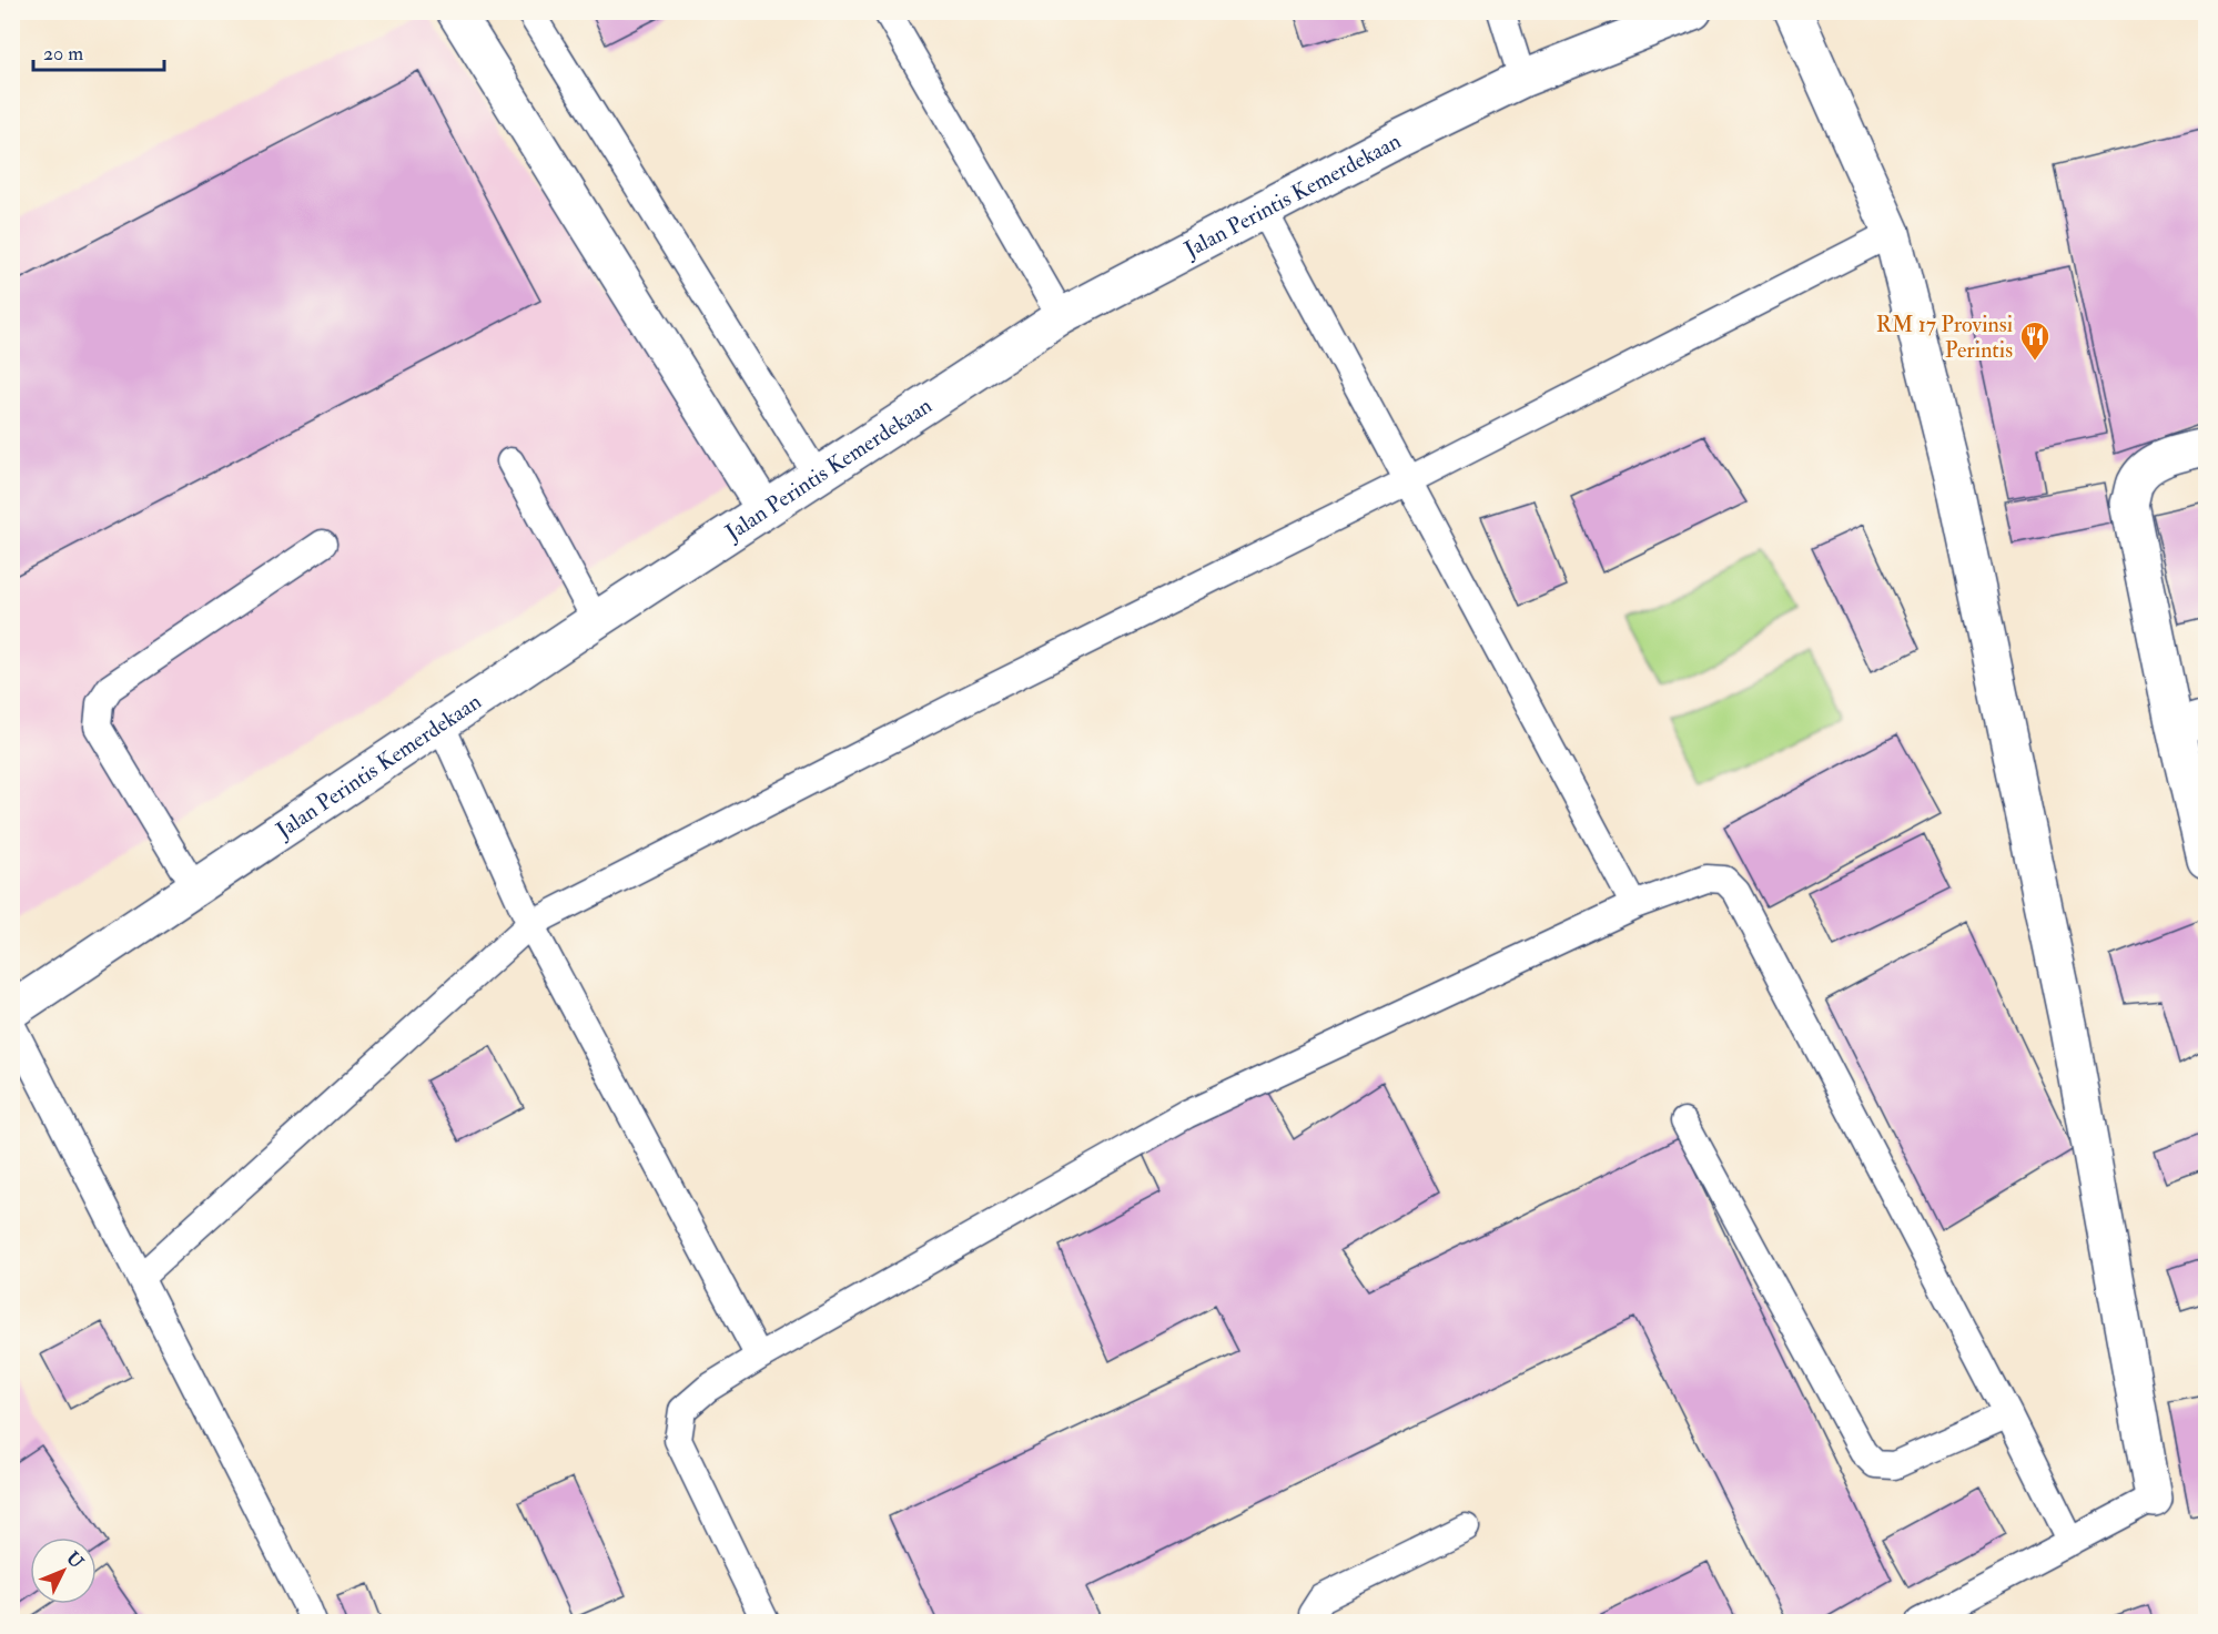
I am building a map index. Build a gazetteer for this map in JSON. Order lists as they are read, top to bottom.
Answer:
{
  "streets": {
    "main road": ["Jalan Perintis Kemerdekaan"]
  },
  "places": {
    "restaurant": ["RM 17 Provinsi Perintis"]
  },
  "scale_bar": "20 m",
  "north": "top right"
}
